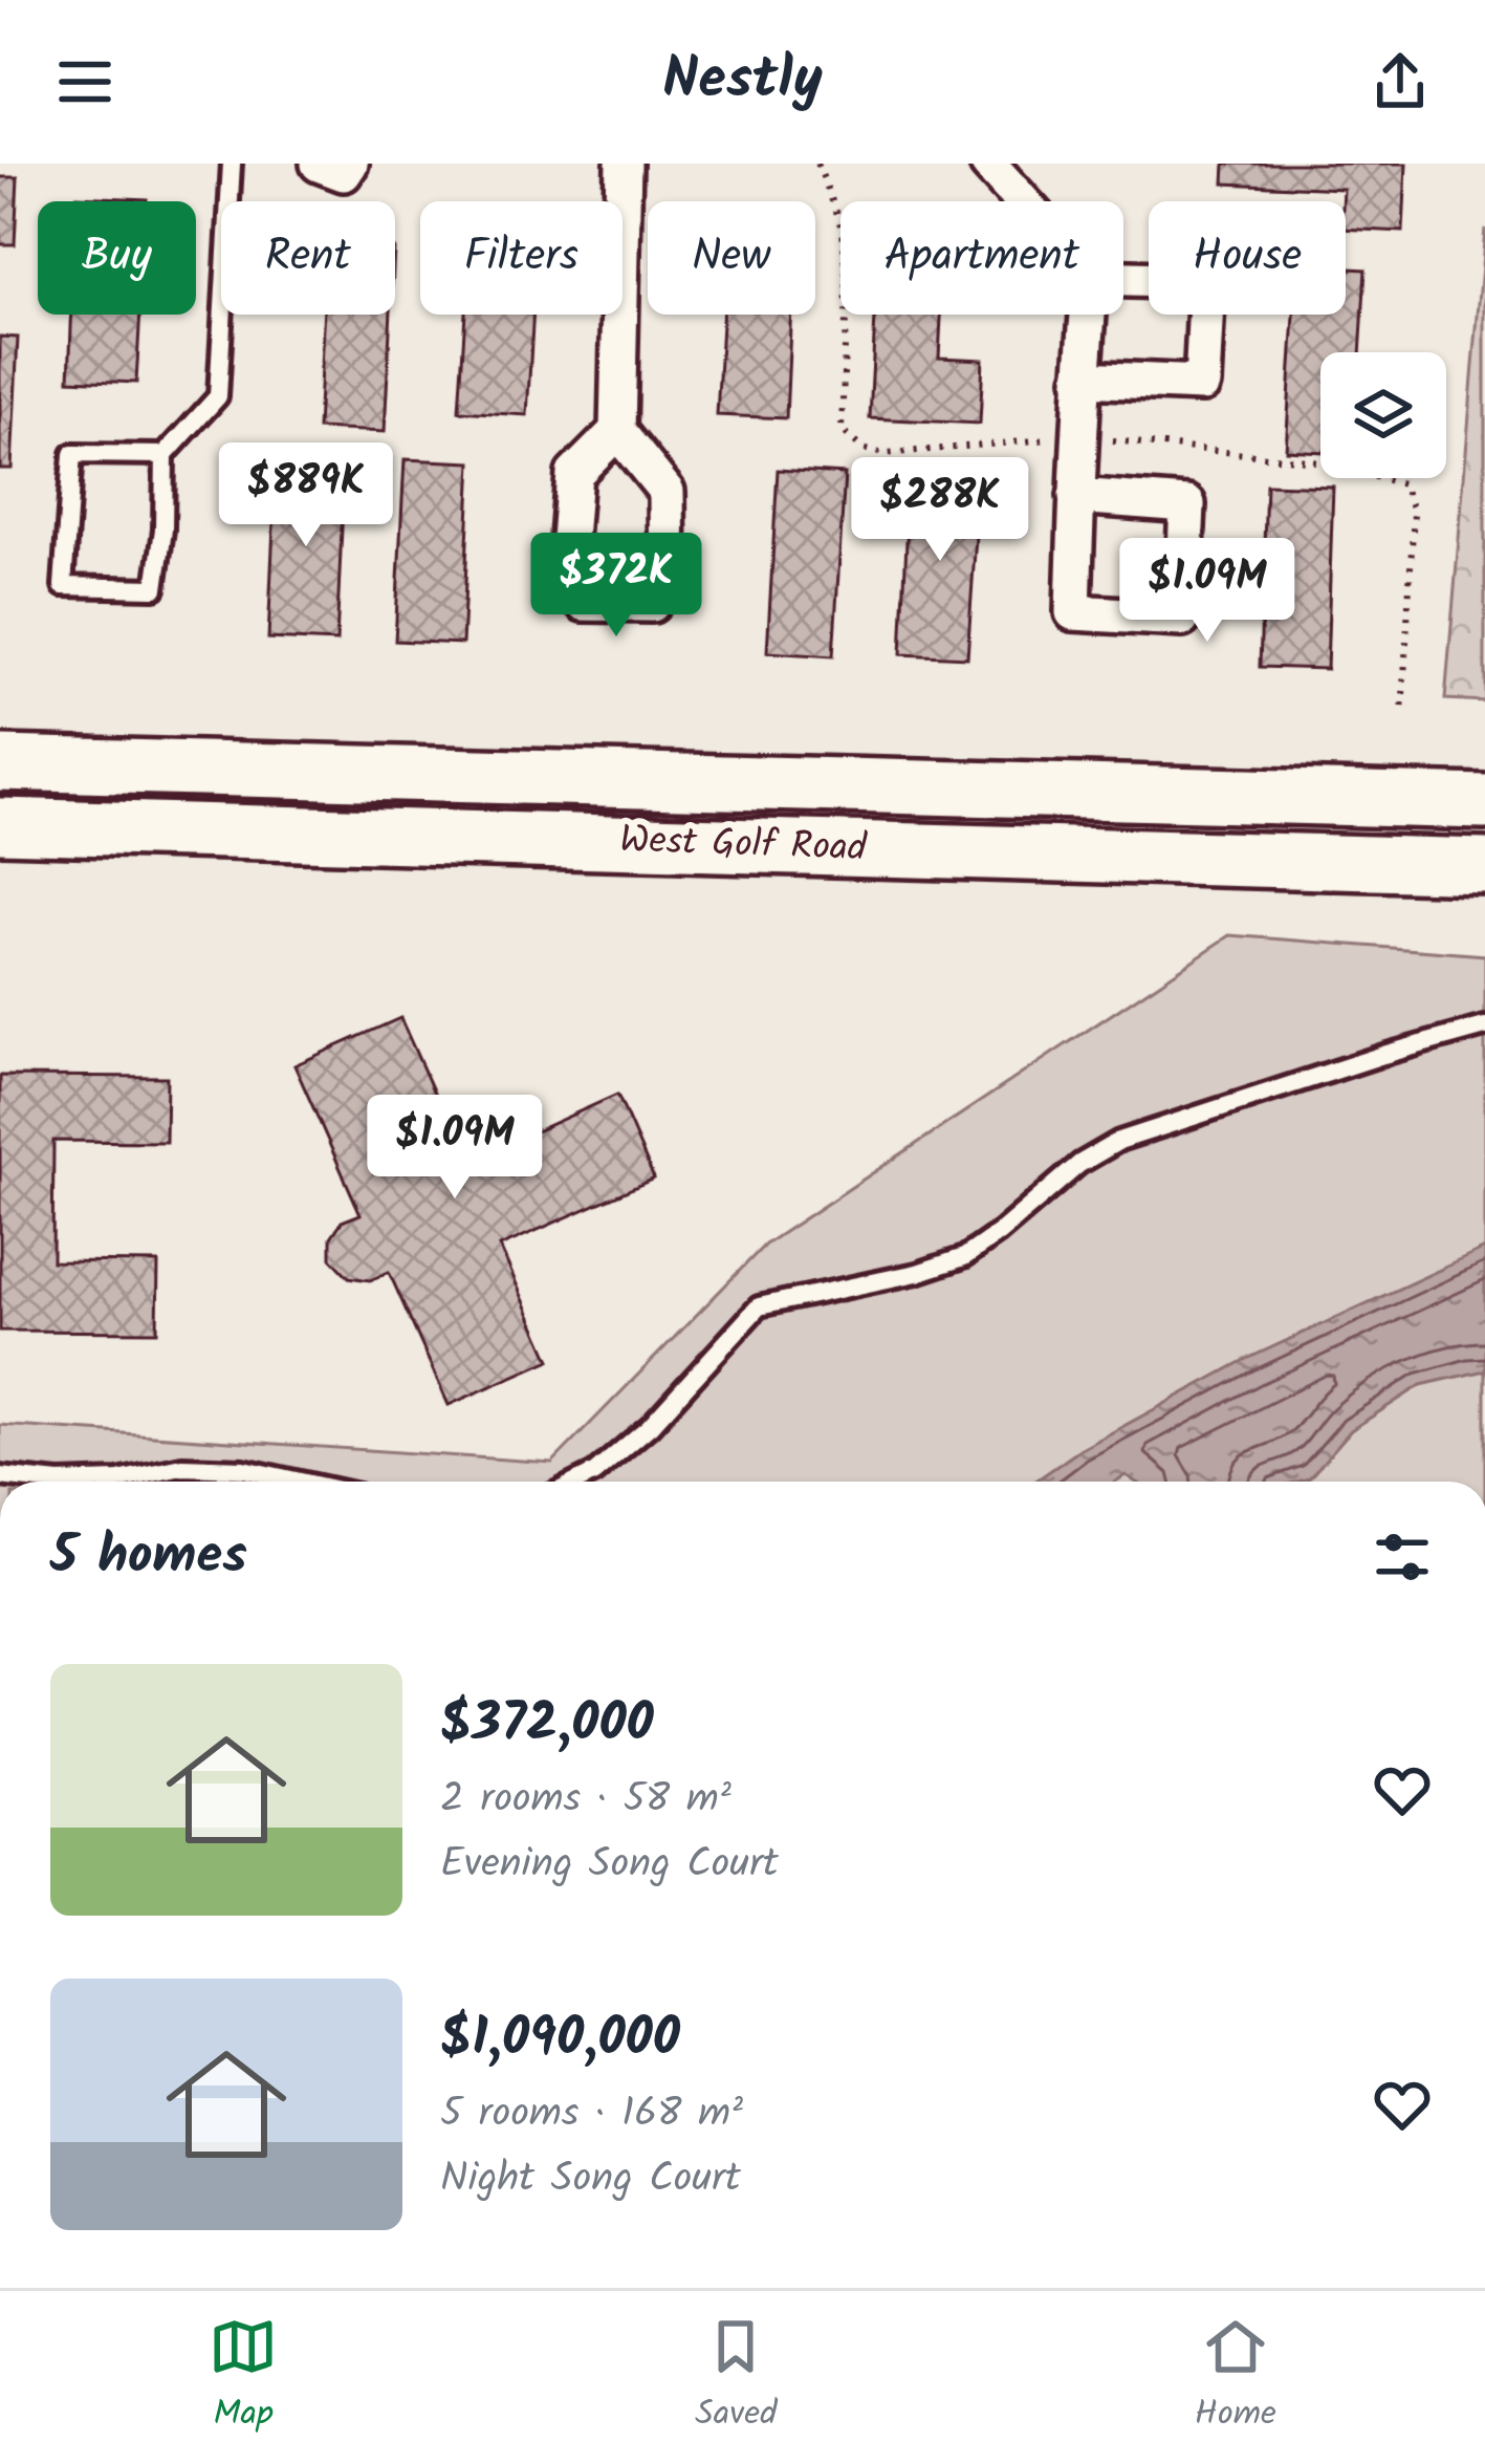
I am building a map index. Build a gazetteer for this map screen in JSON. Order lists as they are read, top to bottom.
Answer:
{
  "streets": {
    "main road": ["West Golf Road"]
  },
  "page": {
    "header": "Nestly",
    "chip": [
      "Buy",
      "Rent",
      "Filters",
      "New",
      "Apartment",
      "House"
    ],
    "price": [
      "$889K",
      "$288K",
      "$372K",
      "$1.09M",
      "$1.09M"
    ],
    "heading": "5 homes",
    "list": [
      {
        "name": "$372,000",
        "note": "2 rooms · 58 m² · Evening Song Court"
      },
      {
        "name": "$1,090,000",
        "note": "5 rooms · 168 m² · Night Song Court"
      }
    ],
    "tabs": ["Map", "Saved", "Home"]
  }
}
